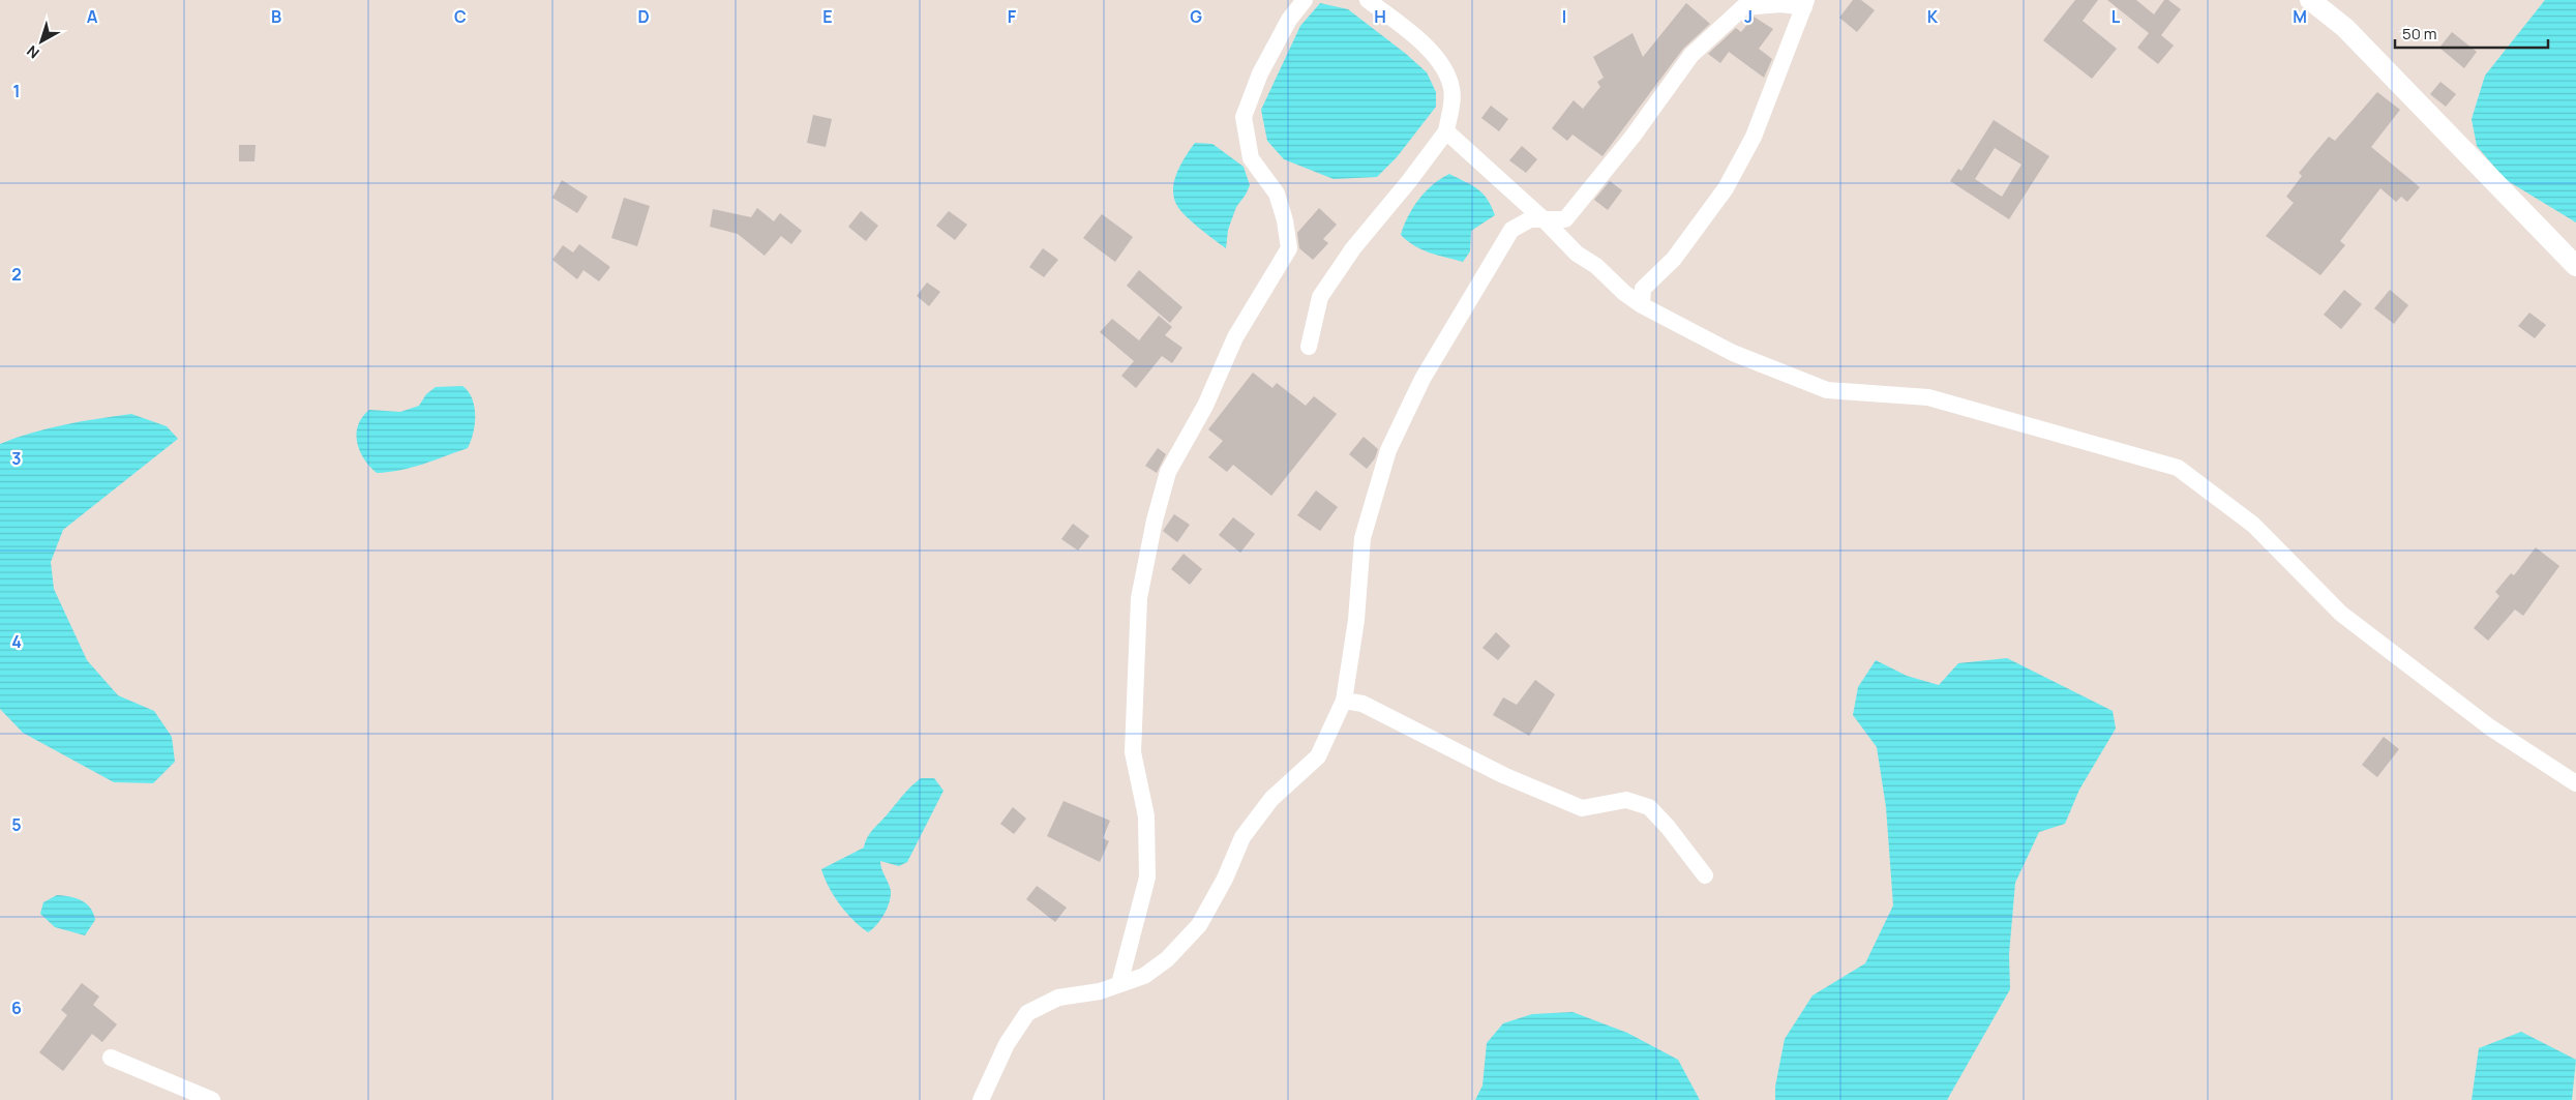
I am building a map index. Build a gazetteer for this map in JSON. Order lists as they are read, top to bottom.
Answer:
{
  "scale_bar": "50 m",
  "north": "bottom left",
  "grid": {
    "columns": [
      "A",
      "B",
      "C",
      "D",
      "E",
      "F",
      "G",
      "H",
      "I",
      "J",
      "K",
      "L",
      "M"
    ],
    "rows": [
      "1",
      "2",
      "3",
      "4",
      "5",
      "6"
    ]
  }
}
